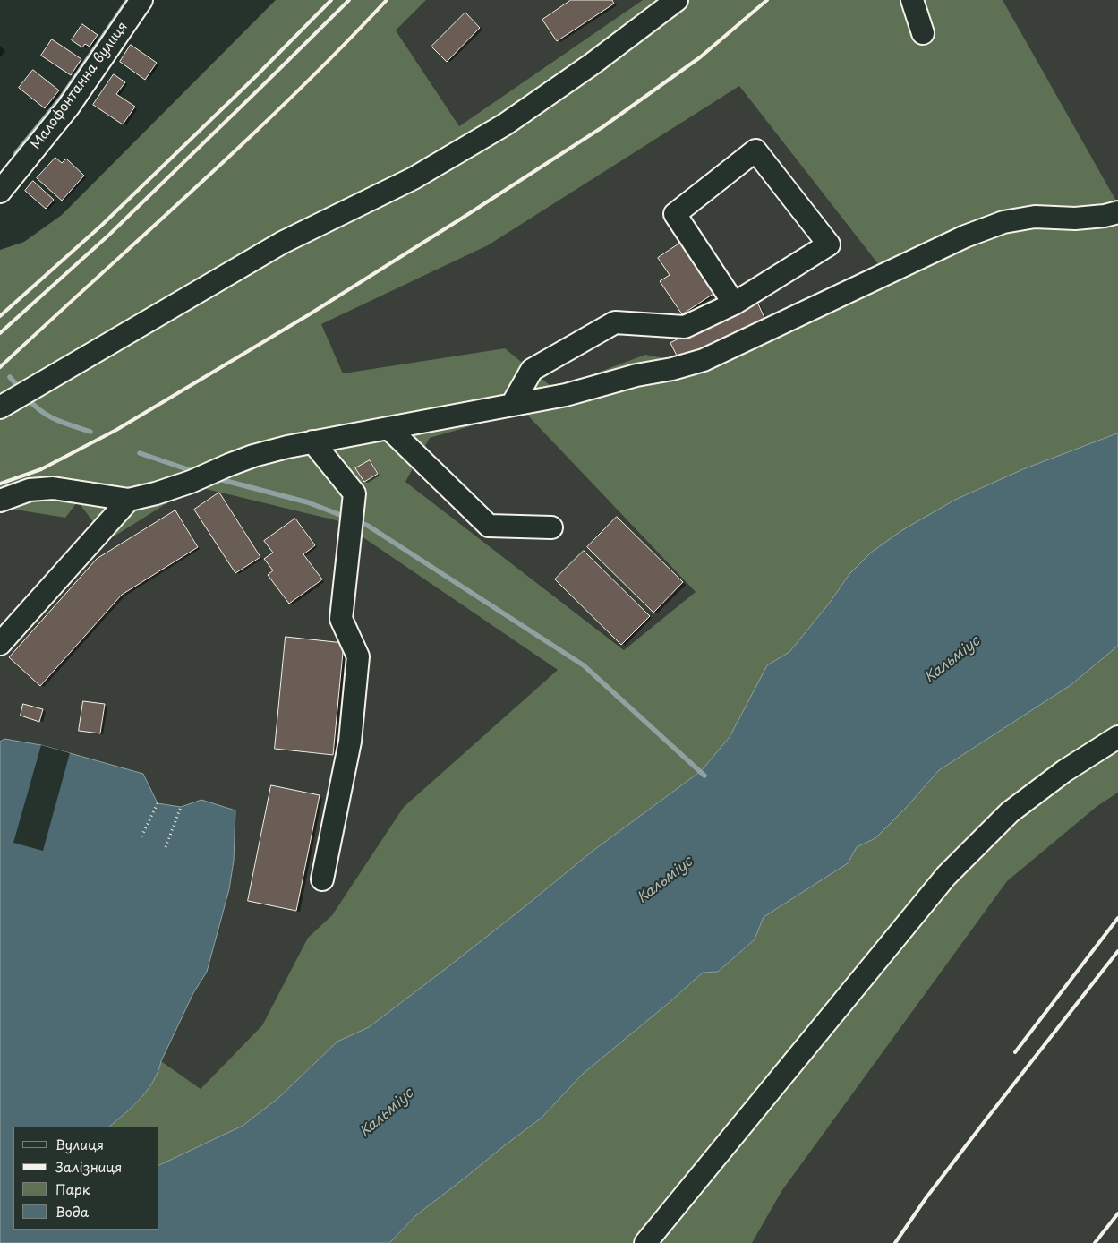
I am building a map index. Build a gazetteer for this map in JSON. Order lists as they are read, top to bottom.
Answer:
{
  "streets": {
    "street": ["Малофонтанна вулиця"]
  },
  "water": ["Кальміус"],
  "legend": [
    "Вулиця",
    "Залізниця",
    "Парк",
    "Вода"
  ]
}
